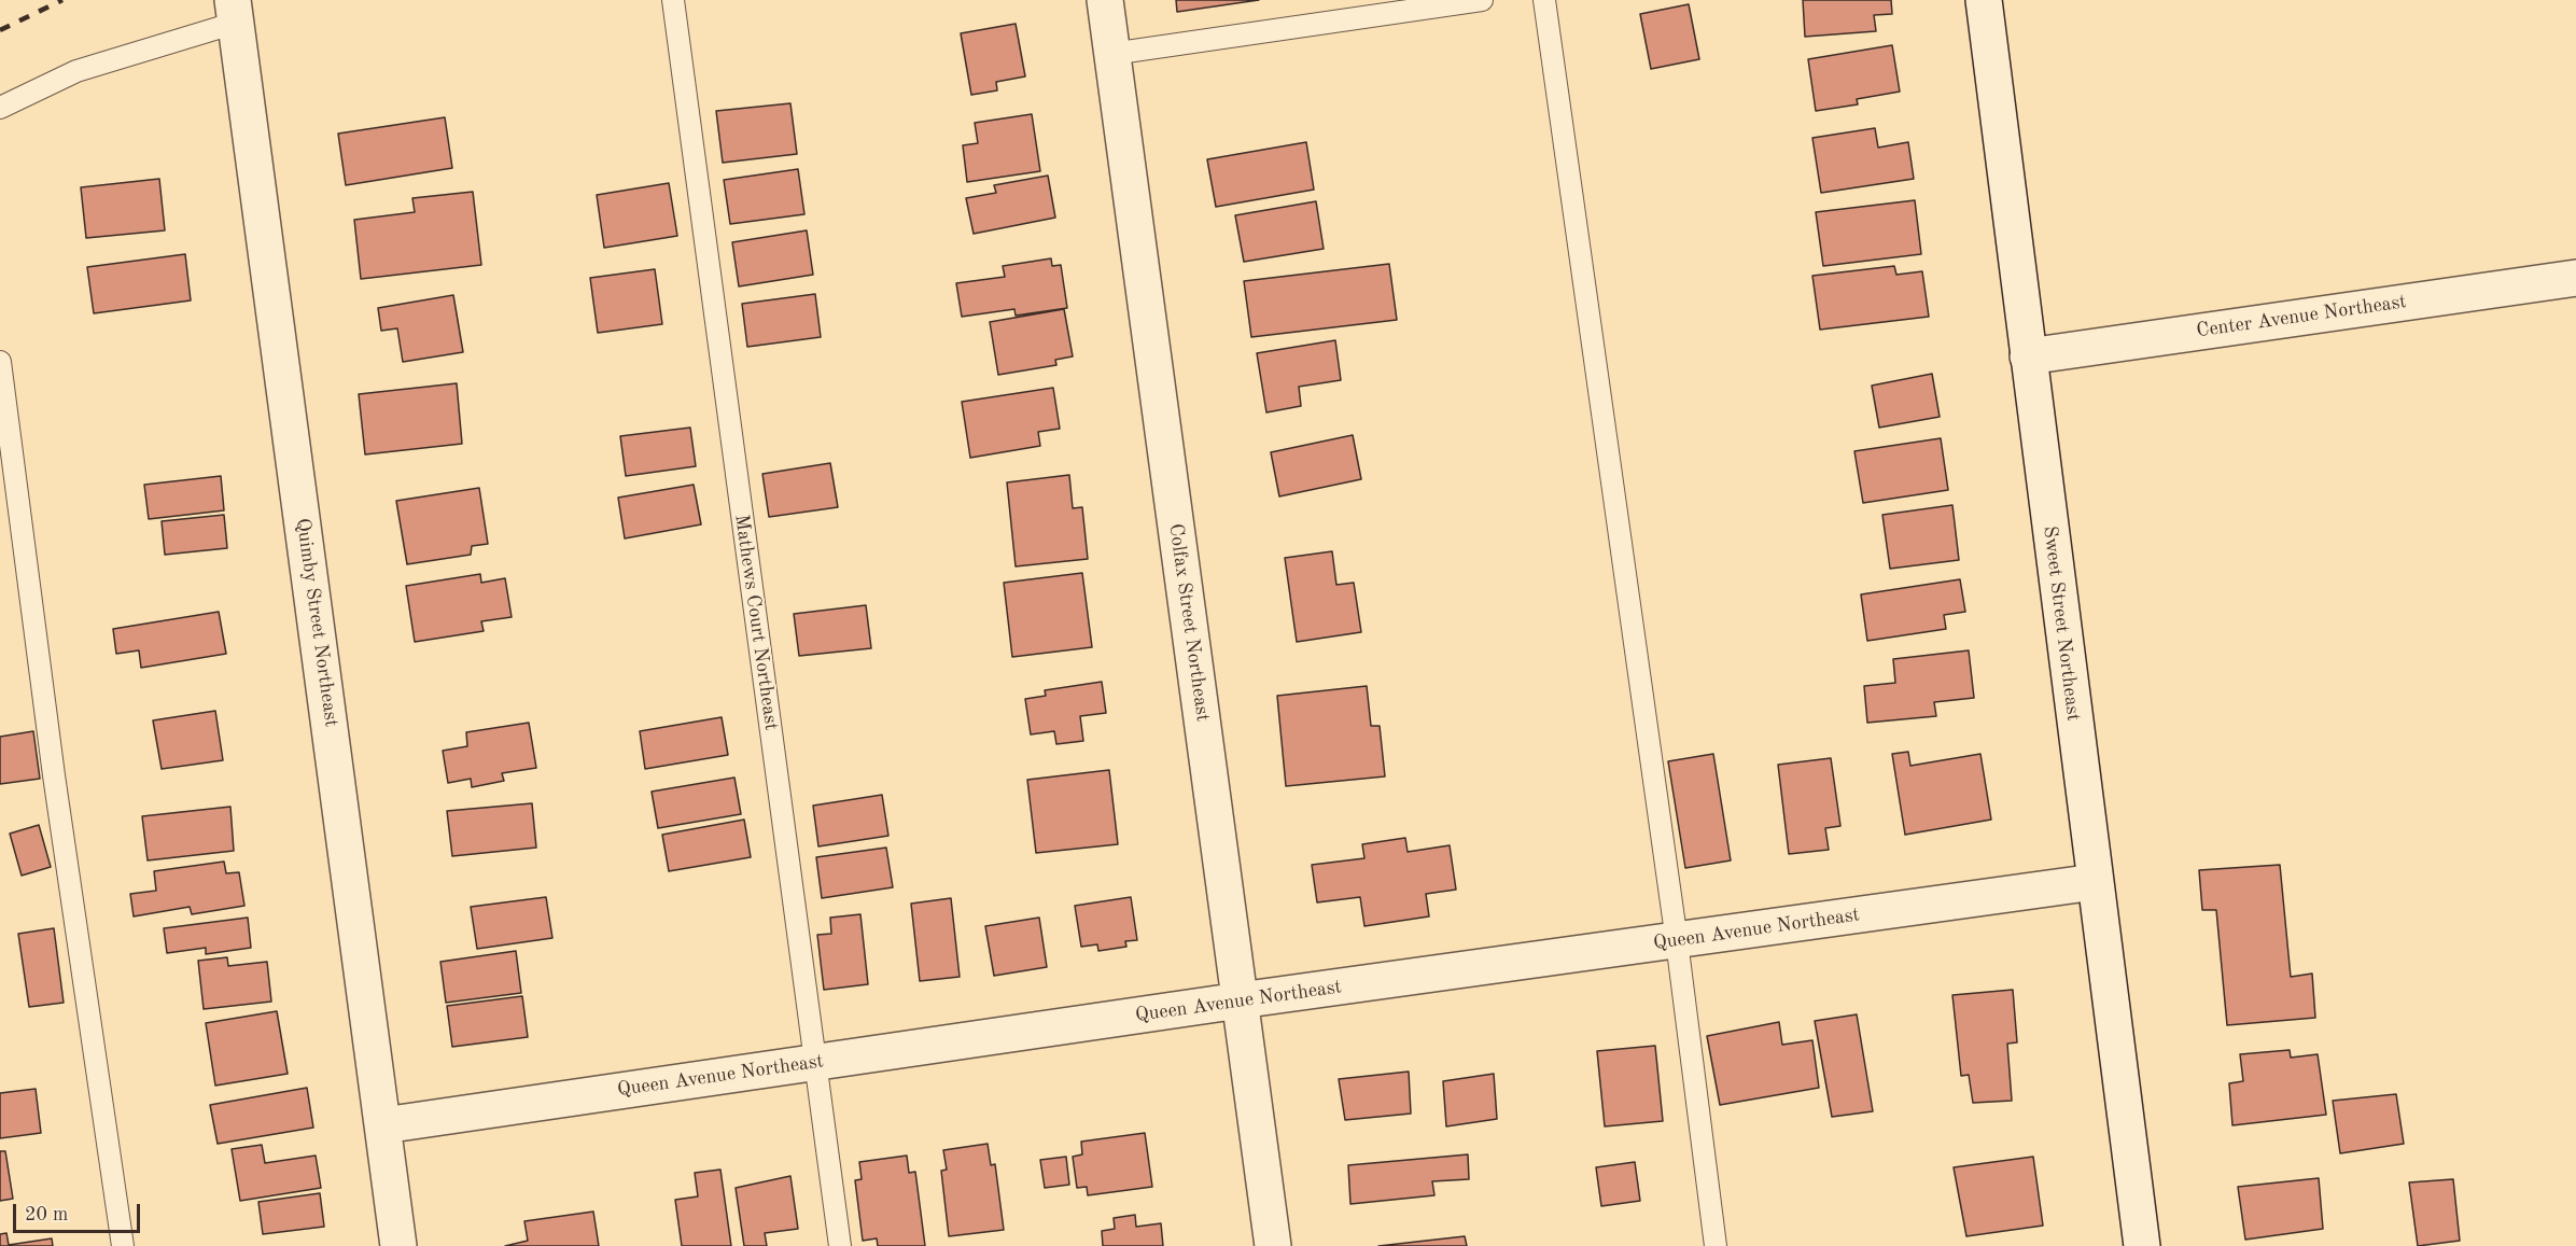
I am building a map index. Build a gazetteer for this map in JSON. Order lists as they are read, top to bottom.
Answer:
{
  "streets": {
    "street": [
      "Center Avenue Northeast",
      "Quimby Street Northeast",
      "Colfax Street Northeast",
      "Sweet Street Northeast",
      "Queen Avenue Northeast"
    ],
    "lane": ["Mathews Court Northeast"]
  },
  "crossings": [
    ["Center Avenue Northeast", "Sweet Street Northeast"],
    ["Quimby Street Northeast", "Queen Avenue Northeast"],
    ["Mathews Court Northeast", "Queen Avenue Northeast"],
    ["Colfax Street Northeast", "Queen Avenue Northeast"],
    ["Sweet Street Northeast", "Queen Avenue Northeast"]
  ],
  "scale_bar": "20 m"
}
